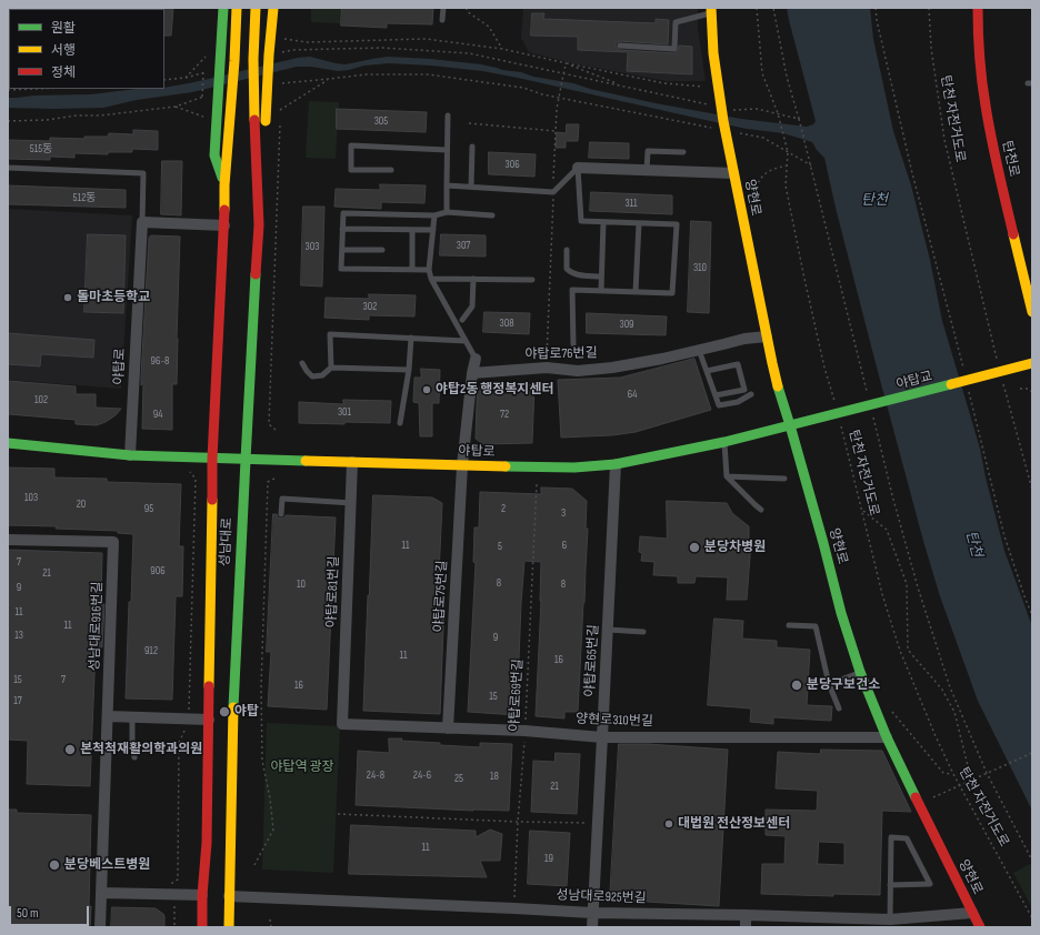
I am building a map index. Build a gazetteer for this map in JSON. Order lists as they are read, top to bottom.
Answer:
{
  "streets": {
    "main road": [
      "탄천로",
      "양현로",
      "야탑로",
      "야탑교",
      "성남대로"
    ],
    "street": [
      "야탑로76번길",
      "야탑로81번길",
      "야탑로75번길",
      "성남대로916번길",
      "야탑로65번길",
      "양현로310번길",
      "성남대로925번길"
    ],
    "path": ["탄천 자전거도로", "야탑로69번길"]
  },
  "crossings": [
    ["양현로", "야탑로76번길"],
    ["양현로", "야탑로"],
    ["양현로", "양현로310번길"],
    ["양현로", "성남대로925번길"],
    ["야탑로", "야탑교"],
    ["야탑로", "성남대로"],
    ["야탑로", "야탑로81번길"],
    ["야탑로", "야탑로75번길"],
    ["야탑로", "야탑로65번길"],
    ["성남대로", "성남대로925번길"],
    ["야탑로81번길", "양현로310번길"],
    ["야탑로75번길", "양현로310번길"],
    ["야탑로65번길", "양현로310번길"],
    ["야탑로65번길", "성남대로925번길"],
    ["야탑로69번길", "양현로310번길"],
    ["야탑로69번길", "성남대로925번길"]
  ],
  "water": ["탄천"],
  "parks": ["야탑역 광장"],
  "places": [
    "돌마초등학교",
    "야탑2동 행정복지센터",
    "분당차병원",
    "분당구보건소",
    "야탑",
    "본척척재활의학과의원",
    "대법원 전산정보센터",
    "분당베스트병원"
  ],
  "house_numbers": [
    "305",
    "515동",
    "306",
    "512동",
    "311",
    "307",
    "303",
    "310",
    "302",
    "308",
    "309",
    "96-8",
    "64",
    "102",
    "301",
    "94",
    "72",
    "103",
    "20",
    "95",
    "2",
    "3",
    "11",
    "6",
    "5",
    "7",
    "906",
    "21",
    "8",
    "10",
    "8",
    "9",
    "11",
    "11",
    "13",
    "9",
    "912",
    "11",
    "16",
    "15",
    "7",
    "16",
    "15",
    "17",
    "24-8",
    "24-6",
    "18",
    "25",
    "21",
    "11",
    "19"
  ],
  "legend": ["원활", "서행", "정체"],
  "scale_bar": "50 m"
}
